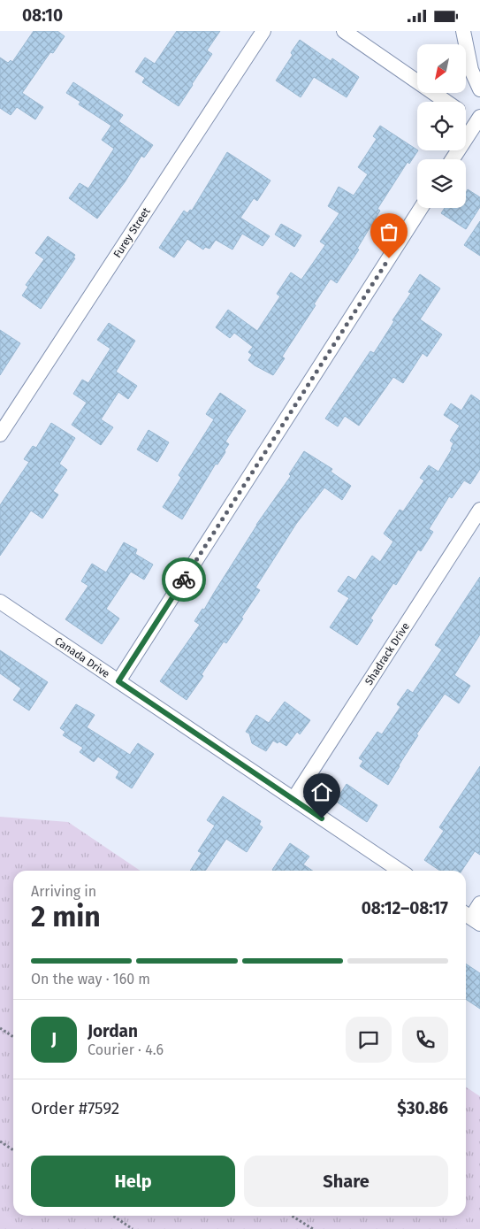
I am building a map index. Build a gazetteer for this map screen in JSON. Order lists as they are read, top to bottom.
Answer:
{
  "streets": {
    "street": ["Furey Street", "Shadrack Drive", "Canada Drive"]
  },
  "crossings": [
    ["Shadrack Drive", "Canada Drive"]
  ],
  "north": "bottom left",
  "page": {
    "status": "08:10",
    "heading": ["2 min", "Arriving in", "08:12–08:17"],
    "panel": [
      "Jordan",
      "Courier · 4.6",
      "Order #7592",
      "$30.86"
    ],
    "bar": "On the way · 160 m",
    "round": "J",
    "buttons": ["Help", "Share"]
  }
}
